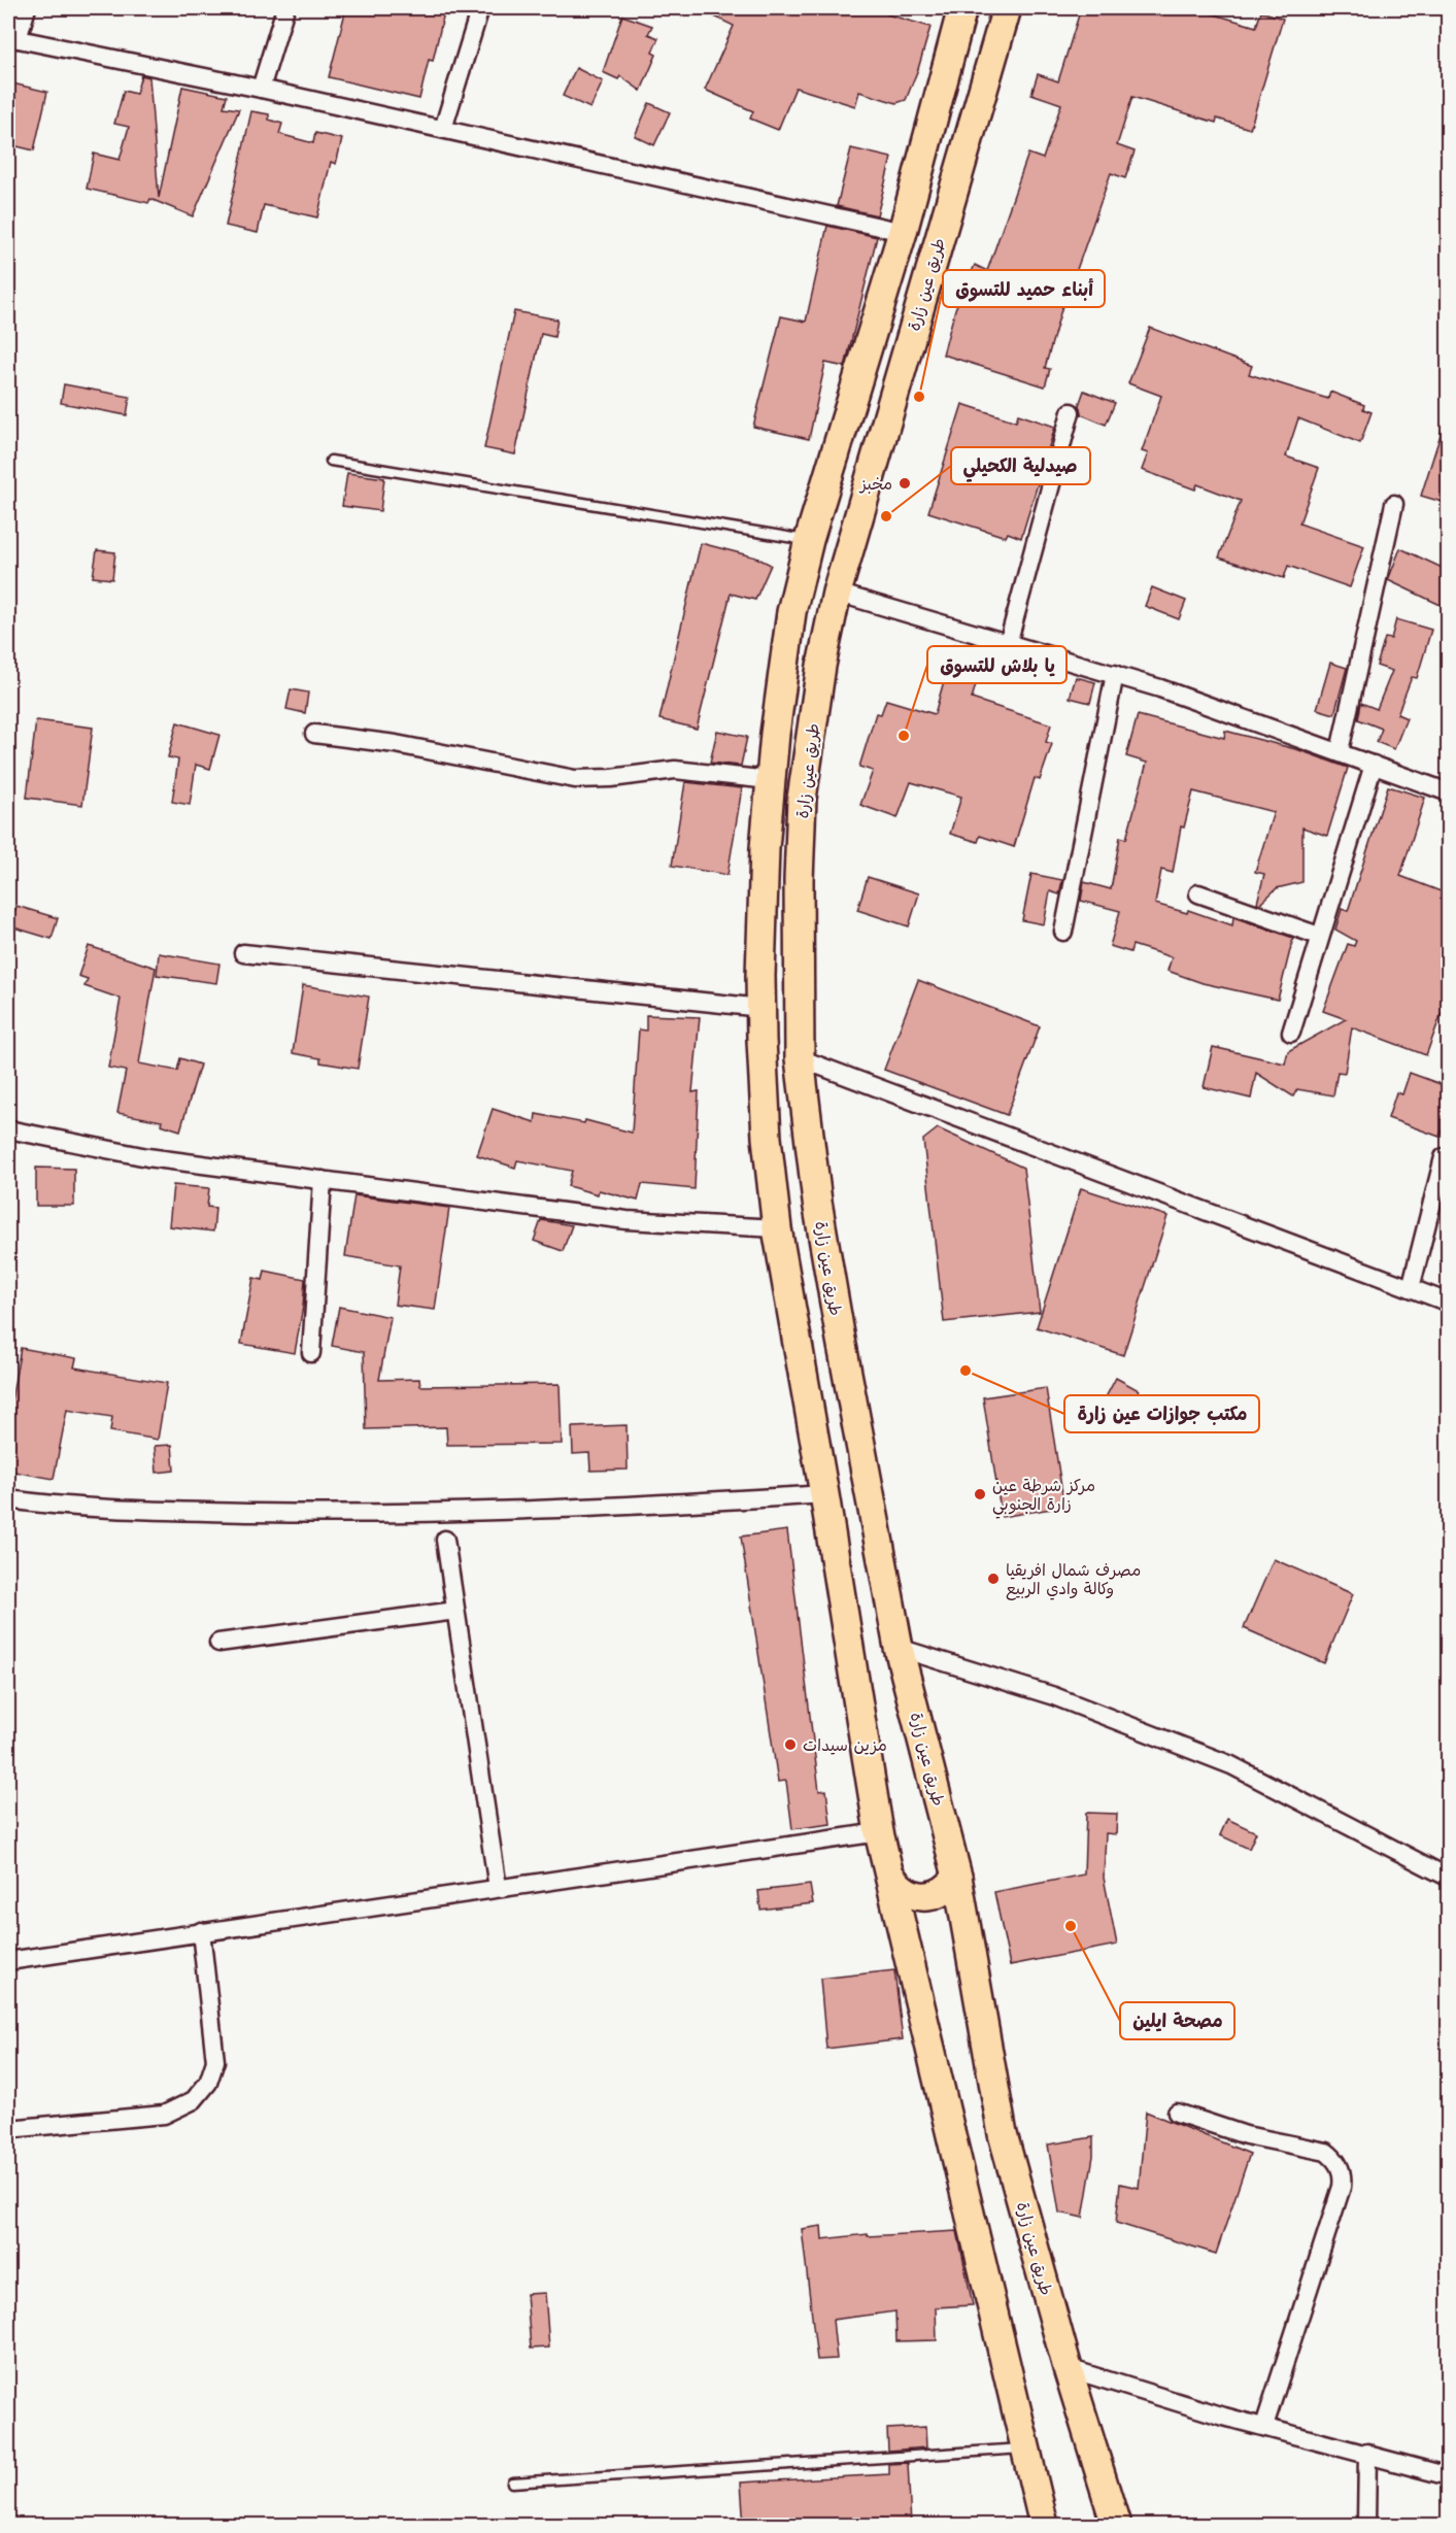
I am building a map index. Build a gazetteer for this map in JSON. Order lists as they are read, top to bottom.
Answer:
{
  "streets": {
    "main road": ["طريق عين زارة"]
  },
  "places": [
    "أبناء حميد للتسوق",
    "مخبز",
    "صيدلية الكحيلي",
    "يا بلاش للتسوق",
    "مكتب جوازات عين زارة",
    "مركز شرطة عين زارة الجنوبي",
    "مصرف شمال افريقيا وكالة وادي الربيع",
    "مزين سيدات",
    "مصحة ايلين"
  ]
}
